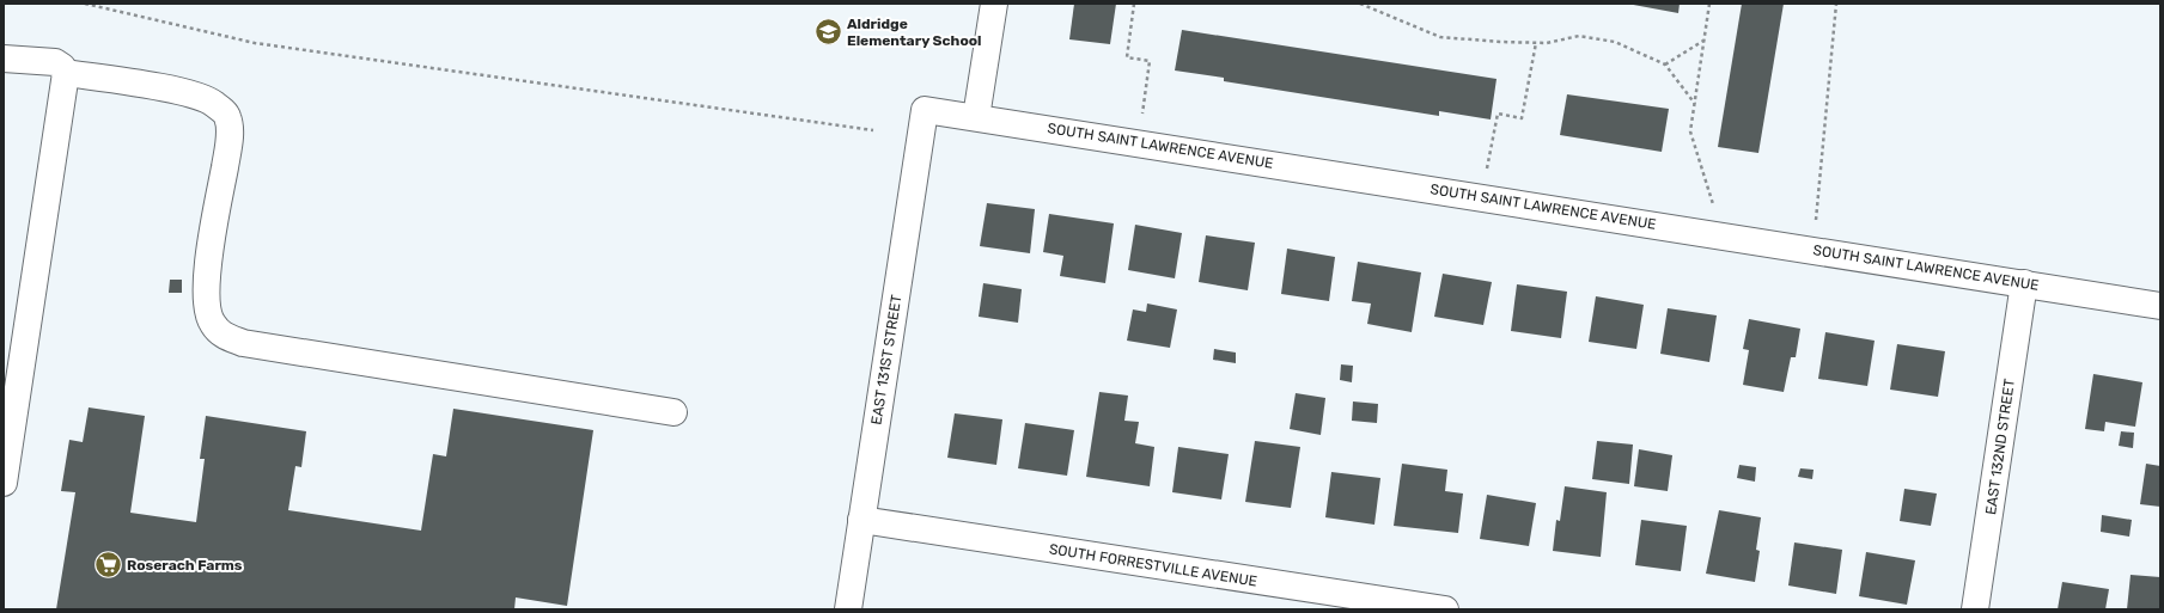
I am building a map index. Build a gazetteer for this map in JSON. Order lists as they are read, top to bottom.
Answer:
{
  "streets": {
    "street": [
      "SOUTH SAINT LAWRENCE AVENUE",
      "EAST 131ST STREET",
      "EAST 132ND STREET",
      "SOUTH FORRESTVILLE AVENUE"
    ]
  },
  "crossings": [
    ["SOUTH SAINT LAWRENCE AVENUE", "EAST 131ST STREET"],
    ["SOUTH SAINT LAWRENCE AVENUE", "EAST 132ND STREET"],
    ["EAST 131ST STREET", "SOUTH FORRESTVILLE AVENUE"]
  ],
  "places": {
    "school or university": ["Aldridge Elementary School"],
    "supermarket": ["Roserach Farms"]
  }
}
